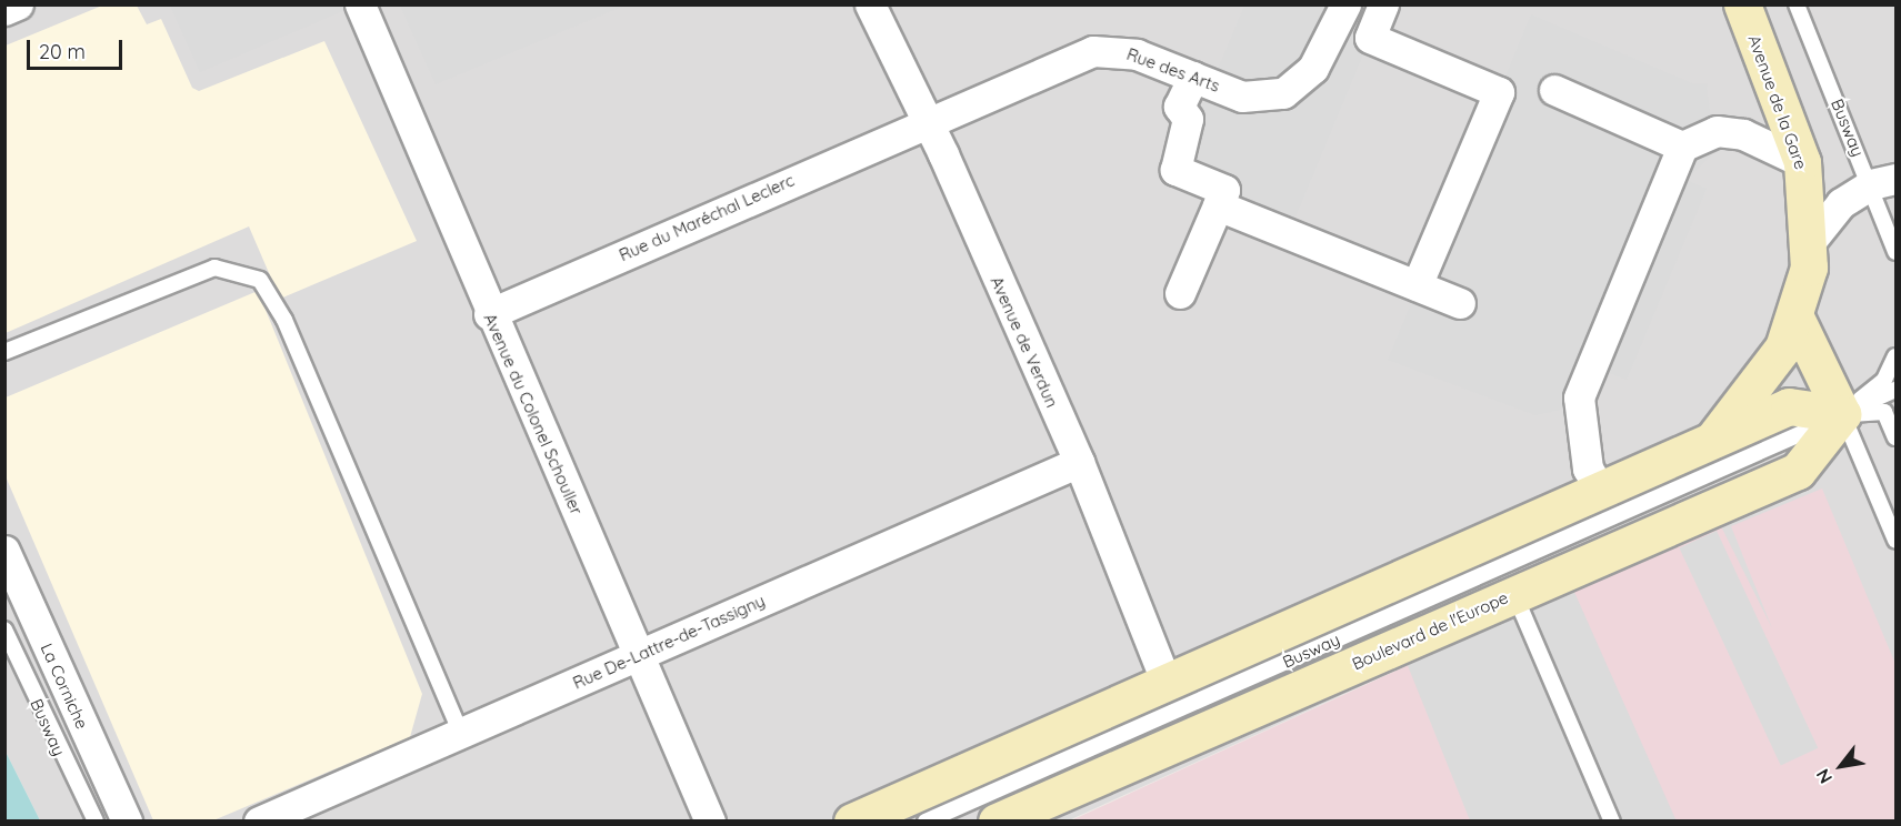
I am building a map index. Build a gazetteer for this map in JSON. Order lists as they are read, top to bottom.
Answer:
{
  "streets": {
    "main road": ["Avenue de la Gare", "Boulevard de l'Europe"],
    "street": [
      "Rue des Arts",
      "Rue du Maréchal Leclerc",
      "Avenue de Verdun",
      "Avenue du Colonel Schouller",
      "Rue De-Lattre-de-Tassigny",
      "La Corniche"
    ],
    "lane": ["Busway"]
  },
  "crossings": [
    ["Rue des Arts", "Rue du Maréchal Leclerc"],
    ["Rue des Arts", "Avenue de Verdun"],
    ["Busway", "Boulevard de l'Europe"],
    ["Rue du Maréchal Leclerc", "Avenue de Verdun"],
    ["Rue du Maréchal Leclerc", "Avenue du Colonel Schouller"],
    ["Avenue de Verdun", "Rue De-Lattre-de-Tassigny"],
    ["Avenue du Colonel Schouller", "Rue De-Lattre-de-Tassigny"]
  ],
  "scale_bar": "20 m",
  "north": "bottom left"
}
